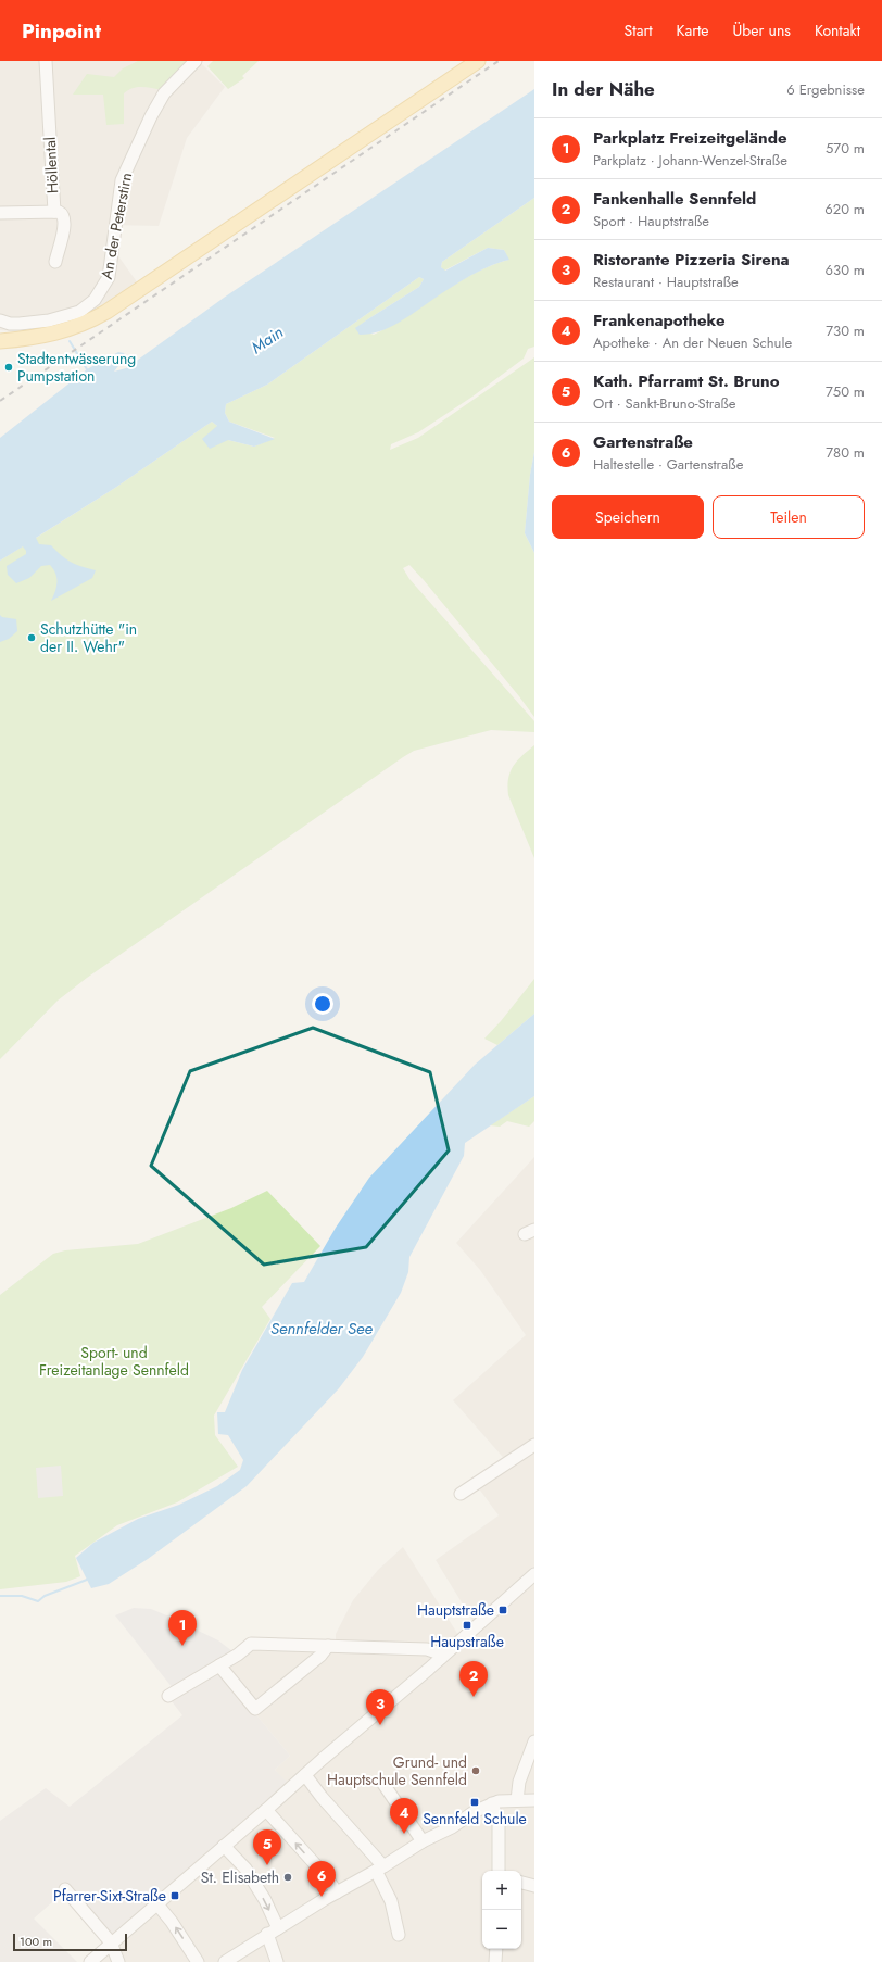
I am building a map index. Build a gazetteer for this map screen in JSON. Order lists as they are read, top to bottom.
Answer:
{
  "streets": {
    "street": ["Höllental", "An der Peterstirn"]
  },
  "water": ["Main", "Sennfelder See"],
  "parks": ["Sport- und Freizeitanlage Sennfeld"],
  "places": {
    "other": [
      "Stadtentwässerung Pumpstation",
      "Schutzhütte \"in der II. Wehr\"",
      "Grund- und Hauptschule Sennfeld",
      "St. Elisabeth"
    ],
    "transit": [
      "Hauptstraße",
      "Haupstraße",
      "Sennfeld Schule",
      "Pfarrer-Sixt-Straße"
    ]
  },
  "scale_bar": "100 m",
  "page": {
    "header": "Pinpoint",
    "nav": [
      "Start",
      "Karte",
      "Über uns",
      "Kontakt"
    ],
    "heading": ["In der Nähe", "6 Ergebnisse"],
    "list": [
      {
        "mark": "1",
        "name": "Parkplatz Freizeitgelände",
        "note": "Parkplatz · Johann-Wenzel-Straße",
        "value": "570 m"
      },
      {
        "mark": "2",
        "name": "Fankenhalle Sennfeld",
        "note": "Sport · Hauptstraße",
        "value": "620 m"
      },
      {
        "mark": "3",
        "name": "Ristorante Pizzeria Sirena",
        "note": "Restaurant · Hauptstraße",
        "value": "630 m"
      },
      {
        "mark": "4",
        "name": "Frankenapotheke",
        "note": "Apotheke · An der Neuen Schule",
        "value": "730 m"
      },
      {
        "mark": "5",
        "name": "Kath. Pfarramt St. Bruno",
        "note": "Ort · Sankt-Bruno-Straße",
        "value": "750 m"
      },
      {
        "mark": "6",
        "name": "Gartenstraße",
        "note": "Haltestelle · Gartenstraße",
        "value": "780 m"
      }
    ],
    "buttons": ["Speichern", "Teilen"],
    "pins": [
      "1",
      "2",
      "3",
      "4",
      "5",
      "6"
    ],
    "map_buttons": ["+", "−"],
    "scale": "100 m"
  }
}
